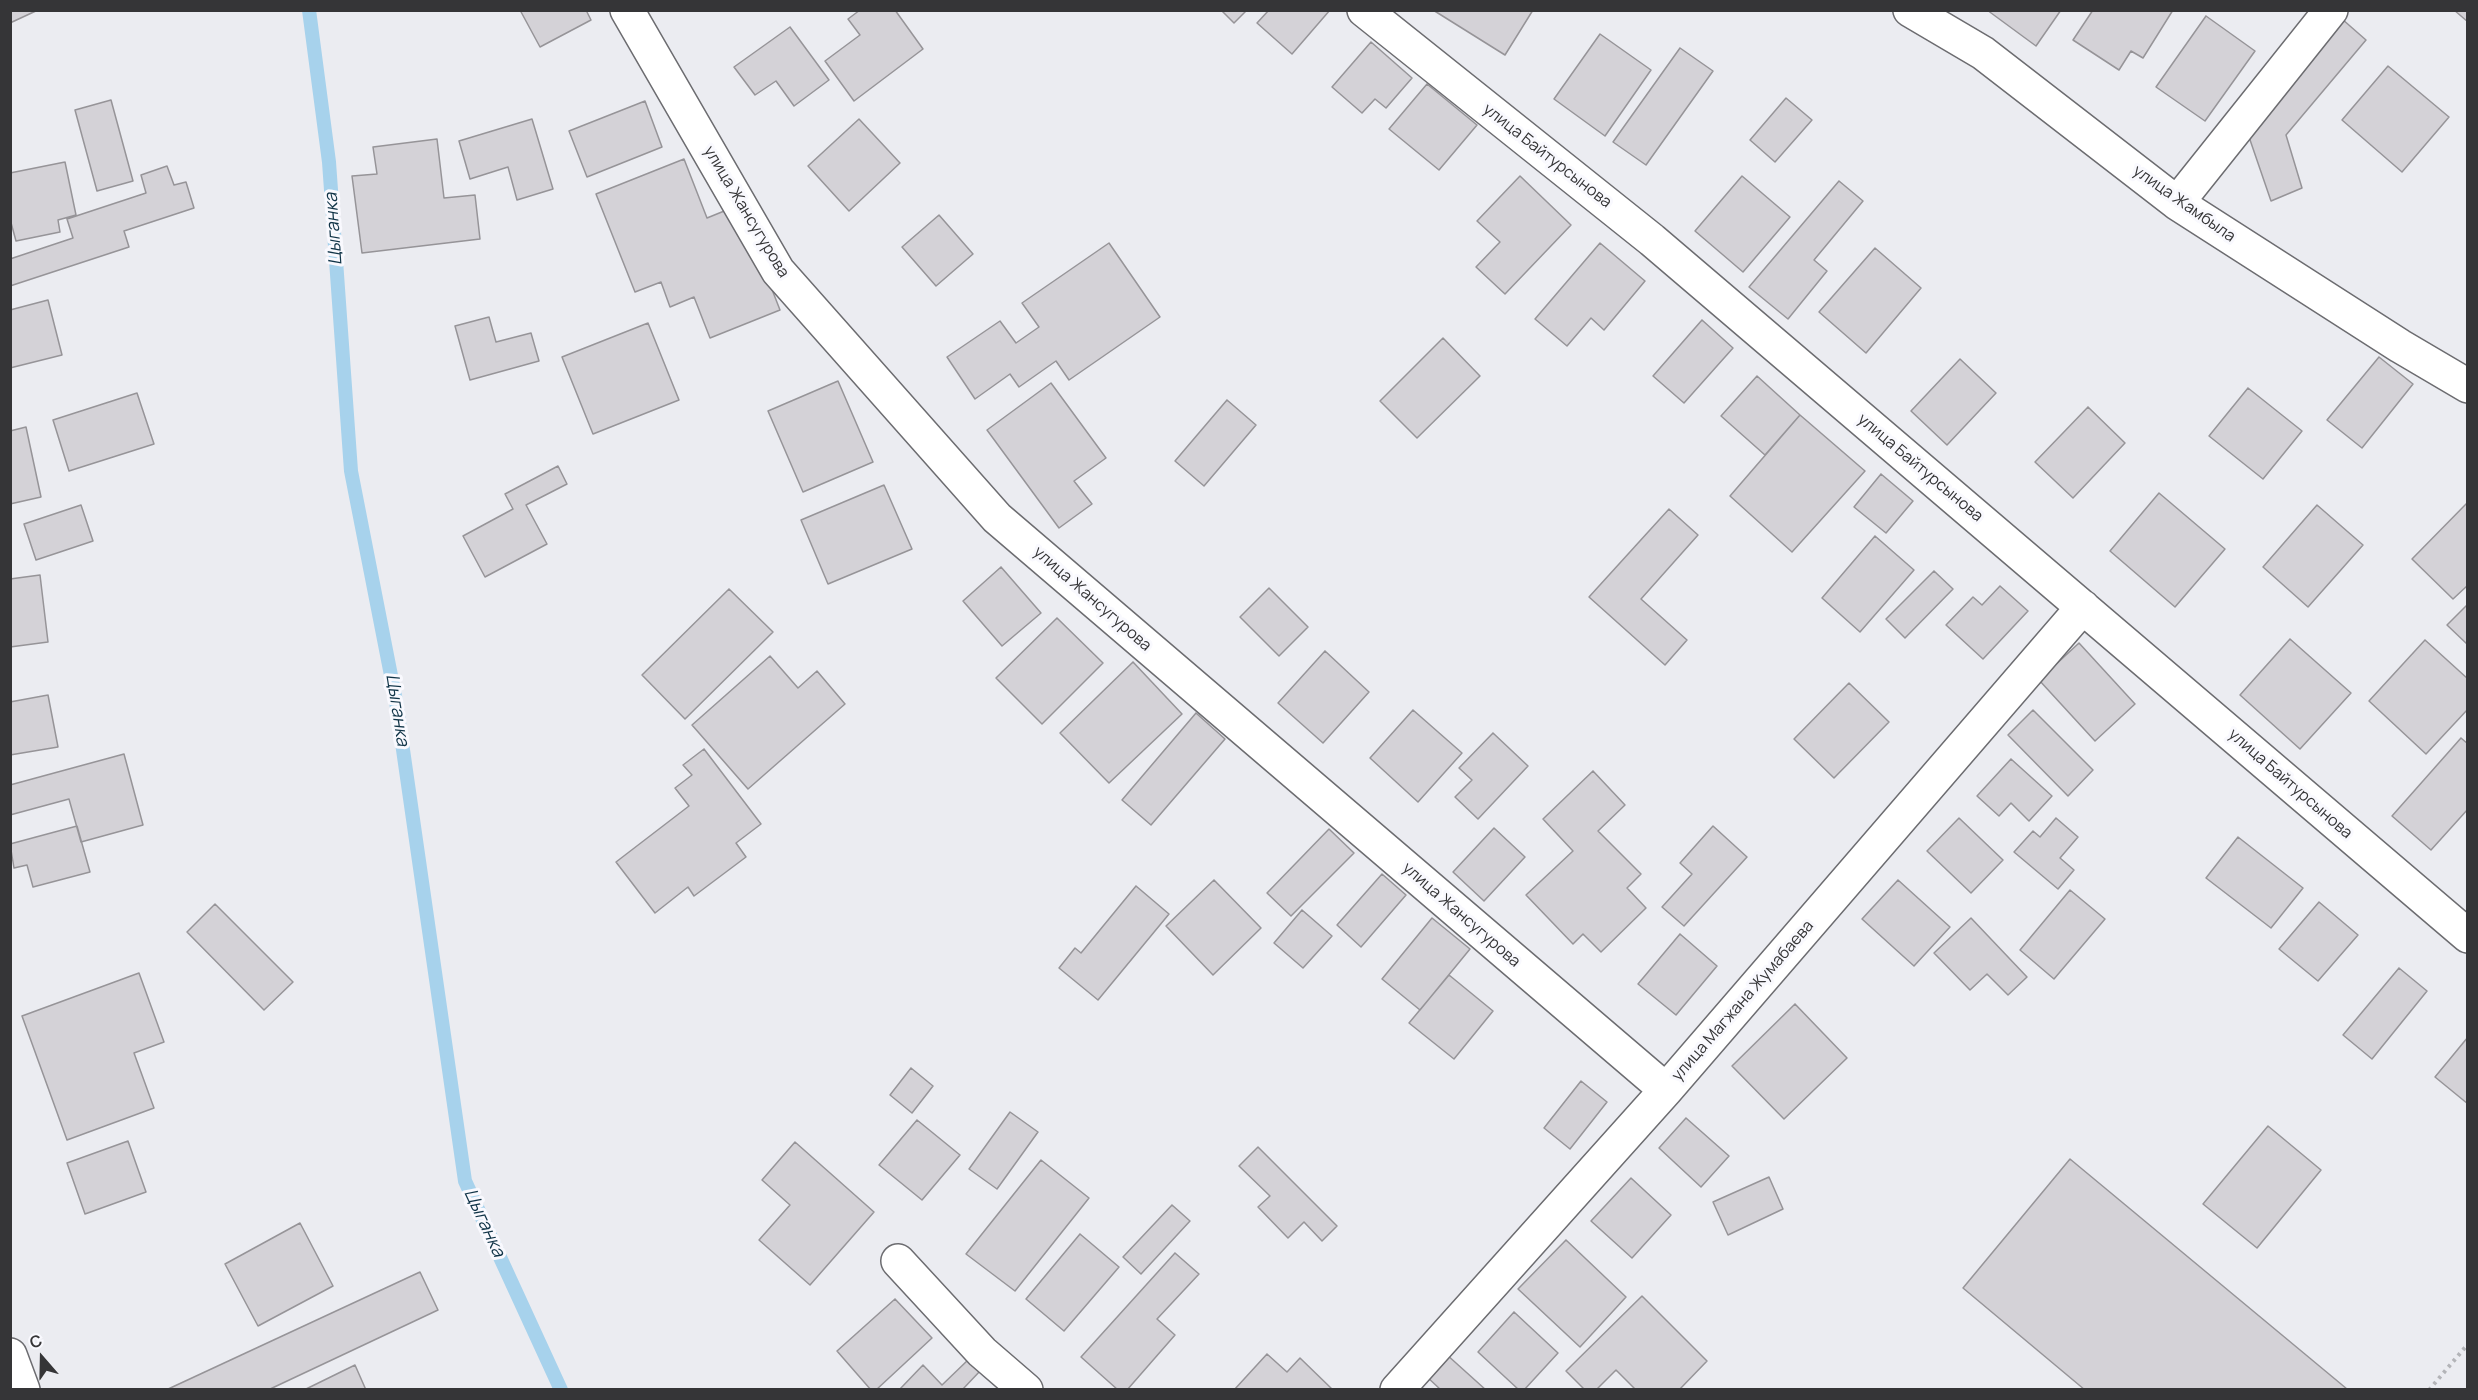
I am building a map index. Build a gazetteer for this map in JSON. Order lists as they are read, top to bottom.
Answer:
{
  "streets": {
    "street": [
      "улица Байтурсынова",
      "улица Жамбыла",
      "улица Жансугурова",
      "улица Магжана Жумабаева"
    ]
  },
  "crossings": [
    ["улица Байтурсынова", "улица Магжана Жумабаева"],
    ["улица Жансугурова", "улица Магжана Жумабаева"]
  ],
  "water": ["Цыганка"],
  "north": "top"
}
